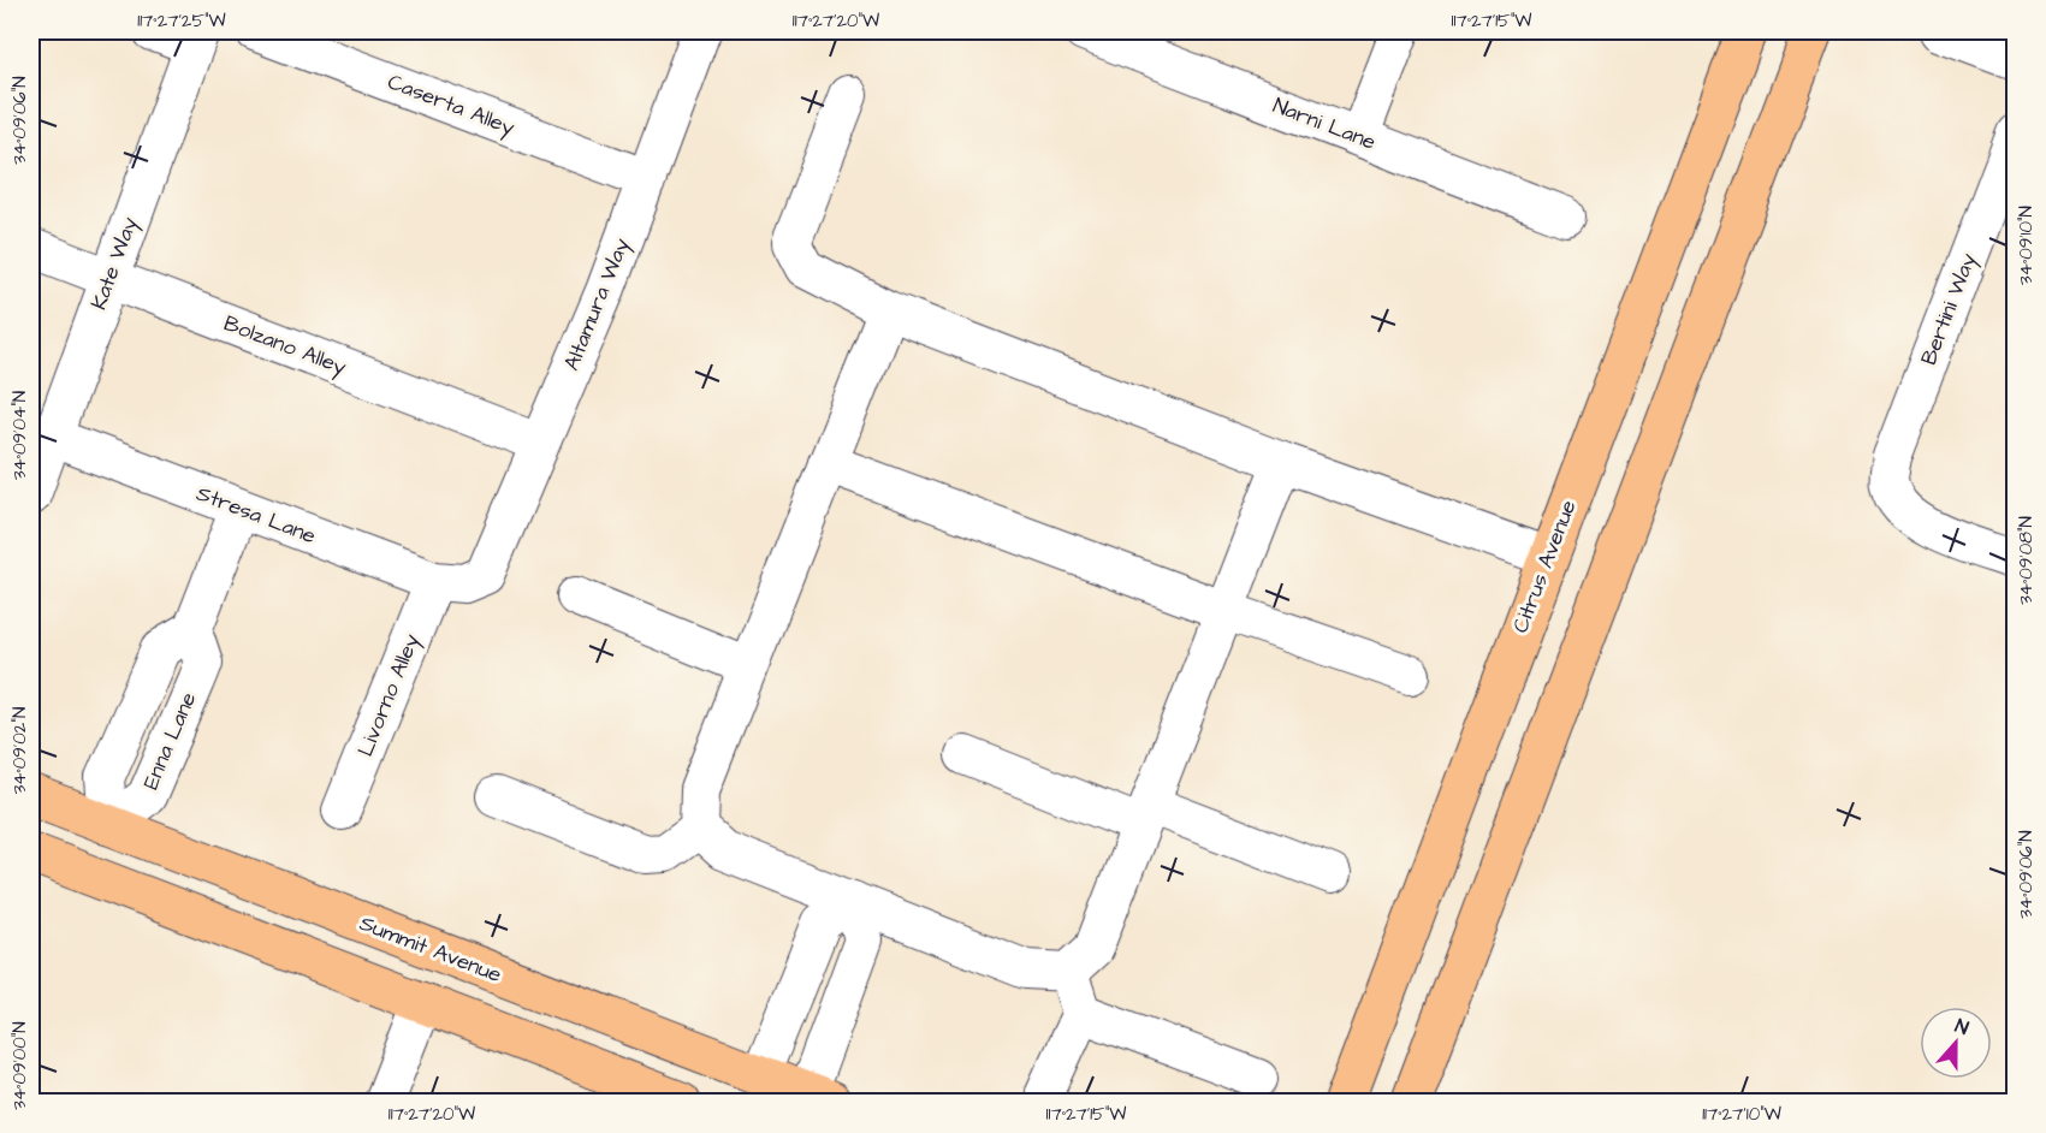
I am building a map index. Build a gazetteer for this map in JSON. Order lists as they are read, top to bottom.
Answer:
{
  "streets": {
    "main road": ["Citrus Avenue", "Summit Avenue"],
    "street": [
      "Caserta Alley",
      "Narni Lane",
      "Kate Way",
      "Altamura Way",
      "Bertini Way",
      "Bolzano Alley",
      "Stresa Lane",
      "Livorno Alley",
      "Enna Lane"
    ]
  },
  "crossings": [
    ["Caserta Alley", "Altamura Way"],
    ["Kate Way", "Bolzano Alley"],
    ["Kate Way", "Stresa Lane"],
    ["Altamura Way", "Bolzano Alley"],
    ["Altamura Way", "Stresa Lane"],
    ["Stresa Lane", "Livorno Alley"],
    ["Stresa Lane", "Enna Lane"],
    ["Enna Lane", "Summit Avenue"]
  ],
  "north": "top",
  "coordinates": [
    "117°27'25\"W",
    "117°27'20\"W",
    "117°27'15\"W",
    "34°09'06\"N",
    "34°09'10\"N",
    "34°09'04\"N",
    "34°09'08\"N",
    "34°09'02\"N",
    "34°09'00\"N",
    "117°27'10\"W"
  ]
}
